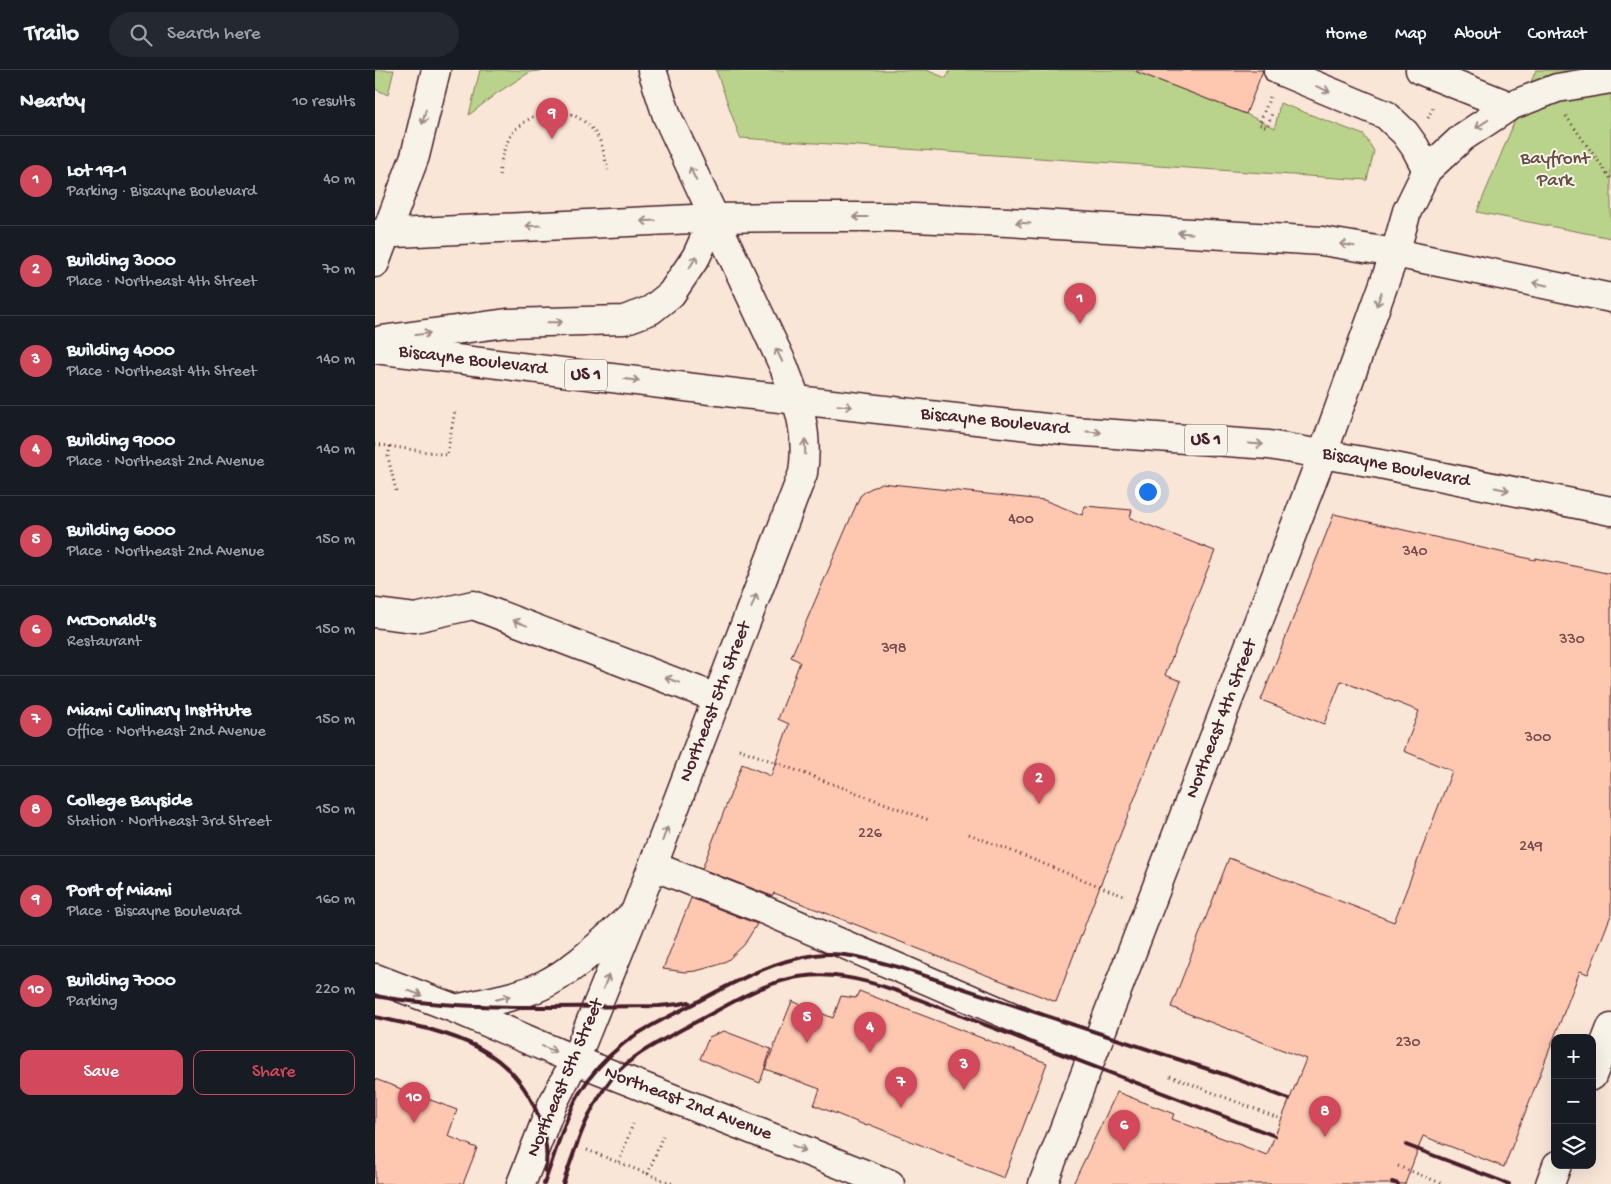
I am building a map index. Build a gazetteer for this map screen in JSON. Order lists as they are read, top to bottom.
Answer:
{
  "streets": {
    "main road": [
      "Biscayne Boulevard",
      "US 1",
      "Northeast 5th Street",
      "Northeast 4th Street",
      "Northeast 2nd Avenue"
    ]
  },
  "crossings": [
    ["Biscayne Boulevard", "Northeast 5th Street"],
    ["Biscayne Boulevard", "Northeast 4th Street"],
    ["Northeast 5th Street", "Northeast 2nd Avenue"]
  ],
  "one_way": ["Northeast 5th Street"],
  "parks": ["Bayfront Park"],
  "house_numbers": [
    "400",
    "340",
    "330",
    "398",
    "300",
    "226",
    "249",
    "230"
  ],
  "page": {
    "header": "Trailo",
    "search": "Search here",
    "nav": [
      "Home",
      "Map",
      "About",
      "Contact"
    ],
    "heading": ["Nearby", "10 results"],
    "pins": [
      "9",
      "1",
      "2",
      "5",
      "4",
      "3",
      "7",
      "10",
      "8",
      "6"
    ],
    "list": [
      {
        "mark": "1",
        "name": "Lot 19-1",
        "note": "Parking · Biscayne Boulevard",
        "value": "40 m"
      },
      {
        "mark": "2",
        "name": "Building 3000",
        "note": "Place · Northeast 4th Street",
        "value": "70 m"
      },
      {
        "mark": "3",
        "name": "Building 4000",
        "note": "Place · Northeast 4th Street",
        "value": "140 m"
      },
      {
        "mark": "4",
        "name": "Building 9000",
        "note": "Place · Northeast 2nd Avenue",
        "value": "140 m"
      },
      {
        "mark": "5",
        "name": "Building 6000",
        "note": "Place · Northeast 2nd Avenue",
        "value": "150 m"
      },
      {
        "mark": "6",
        "name": "McDonald's",
        "note": "Restaurant",
        "value": "150 m"
      },
      {
        "mark": "7",
        "name": "Miami Culinary Institute",
        "note": "Office · Northeast 2nd Avenue",
        "value": "150 m"
      },
      {
        "mark": "8",
        "name": "College Bayside",
        "note": "Station · Northeast 3rd Street",
        "value": "150 m"
      },
      {
        "mark": "9",
        "name": "Port of Miami",
        "note": "Place · Biscayne Boulevard",
        "value": "160 m"
      },
      {
        "mark": "10",
        "name": "Building 7000",
        "note": "Parking",
        "value": "220 m"
      }
    ],
    "map_buttons": ["+", "−"],
    "buttons": ["Save", "Share"]
  }
}
